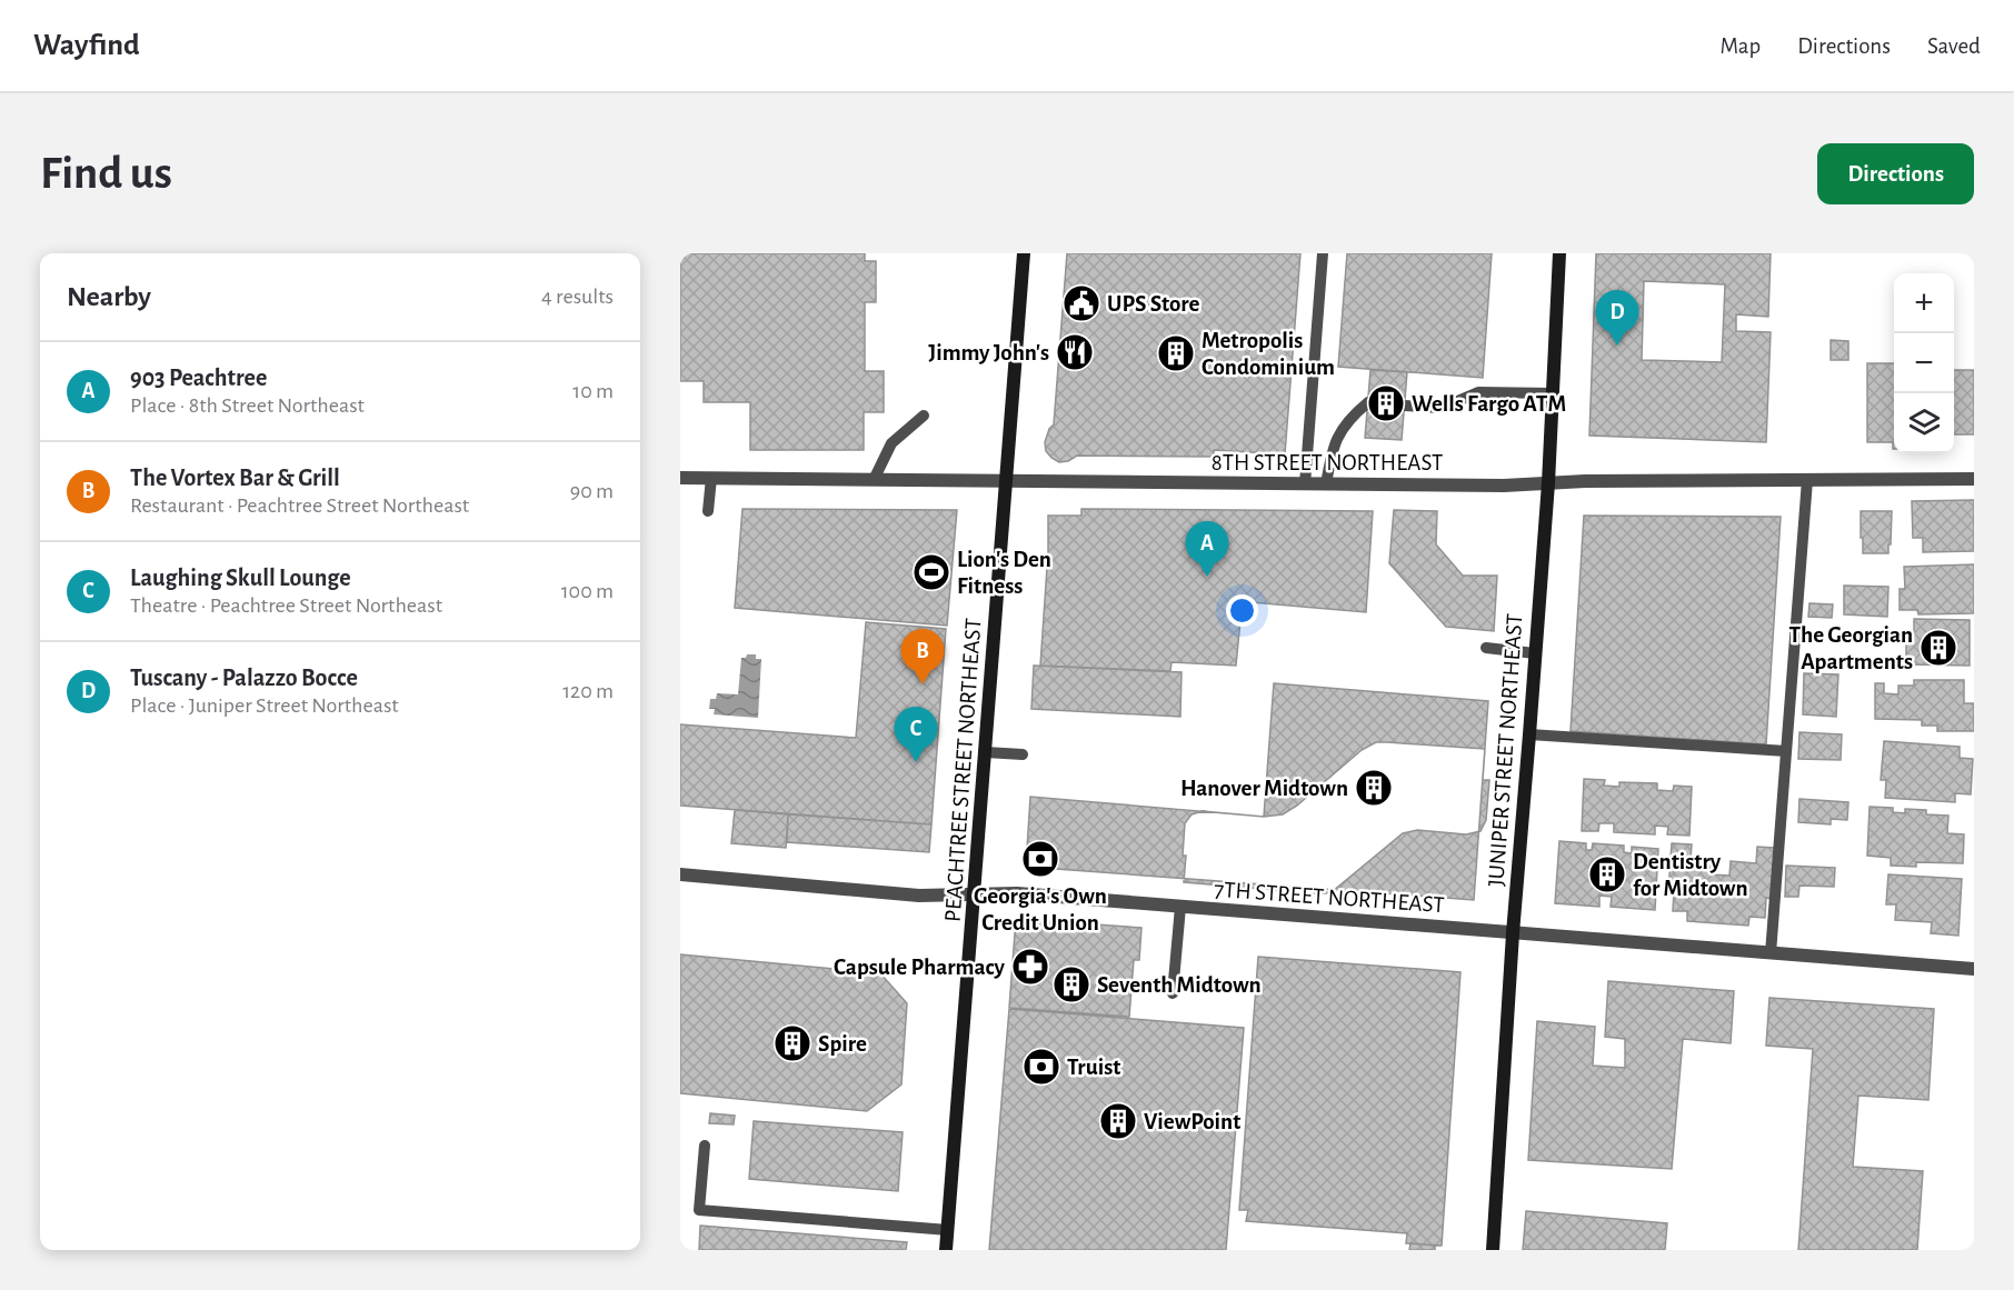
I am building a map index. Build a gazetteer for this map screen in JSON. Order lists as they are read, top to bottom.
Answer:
{
  "streets": {
    "main road": ["JUNIPER STREET NORTHEAST", "PEACHTREE STREET NORTHEAST"],
    "street": ["8TH STREET NORTHEAST", "7TH STREET NORTHEAST"]
  },
  "crossings": [
    ["8TH STREET NORTHEAST", "JUNIPER STREET NORTHEAST"],
    ["8TH STREET NORTHEAST", "PEACHTREE STREET NORTHEAST"],
    ["JUNIPER STREET NORTHEAST", "7TH STREET NORTHEAST"],
    ["PEACHTREE STREET NORTHEAST", "7TH STREET NORTHEAST"]
  ],
  "places": {
    "public building": ["UPS Store"],
    "restaurant": ["Jimmy John's"],
    "building": [
      "Metropolis Condominium",
      "Wells Fargo ATM",
      "The Georgian Apartments",
      "Hanover Midtown",
      "Dentistry for Midtown",
      "Seventh Midtown",
      "Spire",
      "ViewPoint"
    ],
    "sports": ["Lion's Den Fitness"],
    "bank": ["Georgia's Own Credit Union", "Truist"],
    "pharmacy": ["Capsule Pharmacy"]
  },
  "page": {
    "header": "Wayfind",
    "nav": ["Map", "Directions", "Saved"],
    "buttons": "Directions",
    "title": "Find us",
    "heading": ["Nearby", "4 results"],
    "map_buttons": ["+", "−"],
    "pins": [
      "D",
      "A",
      "B",
      "C"
    ],
    "list": [
      {
        "mark": "A",
        "name": "903 Peachtree",
        "note": "Place · 8th Street Northeast",
        "value": "10 m"
      },
      {
        "mark": "B",
        "name": "The Vortex Bar & Grill",
        "note": "Restaurant · Peachtree Street Northeast",
        "value": "90 m"
      },
      {
        "mark": "C",
        "name": "Laughing Skull Lounge",
        "note": "Theatre · Peachtree Street Northeast",
        "value": "100 m"
      },
      {
        "mark": "D",
        "name": "Tuscany - Palazzo Bocce",
        "note": "Place · Juniper Street Northeast",
        "value": "120 m"
      }
    ]
  }
}
